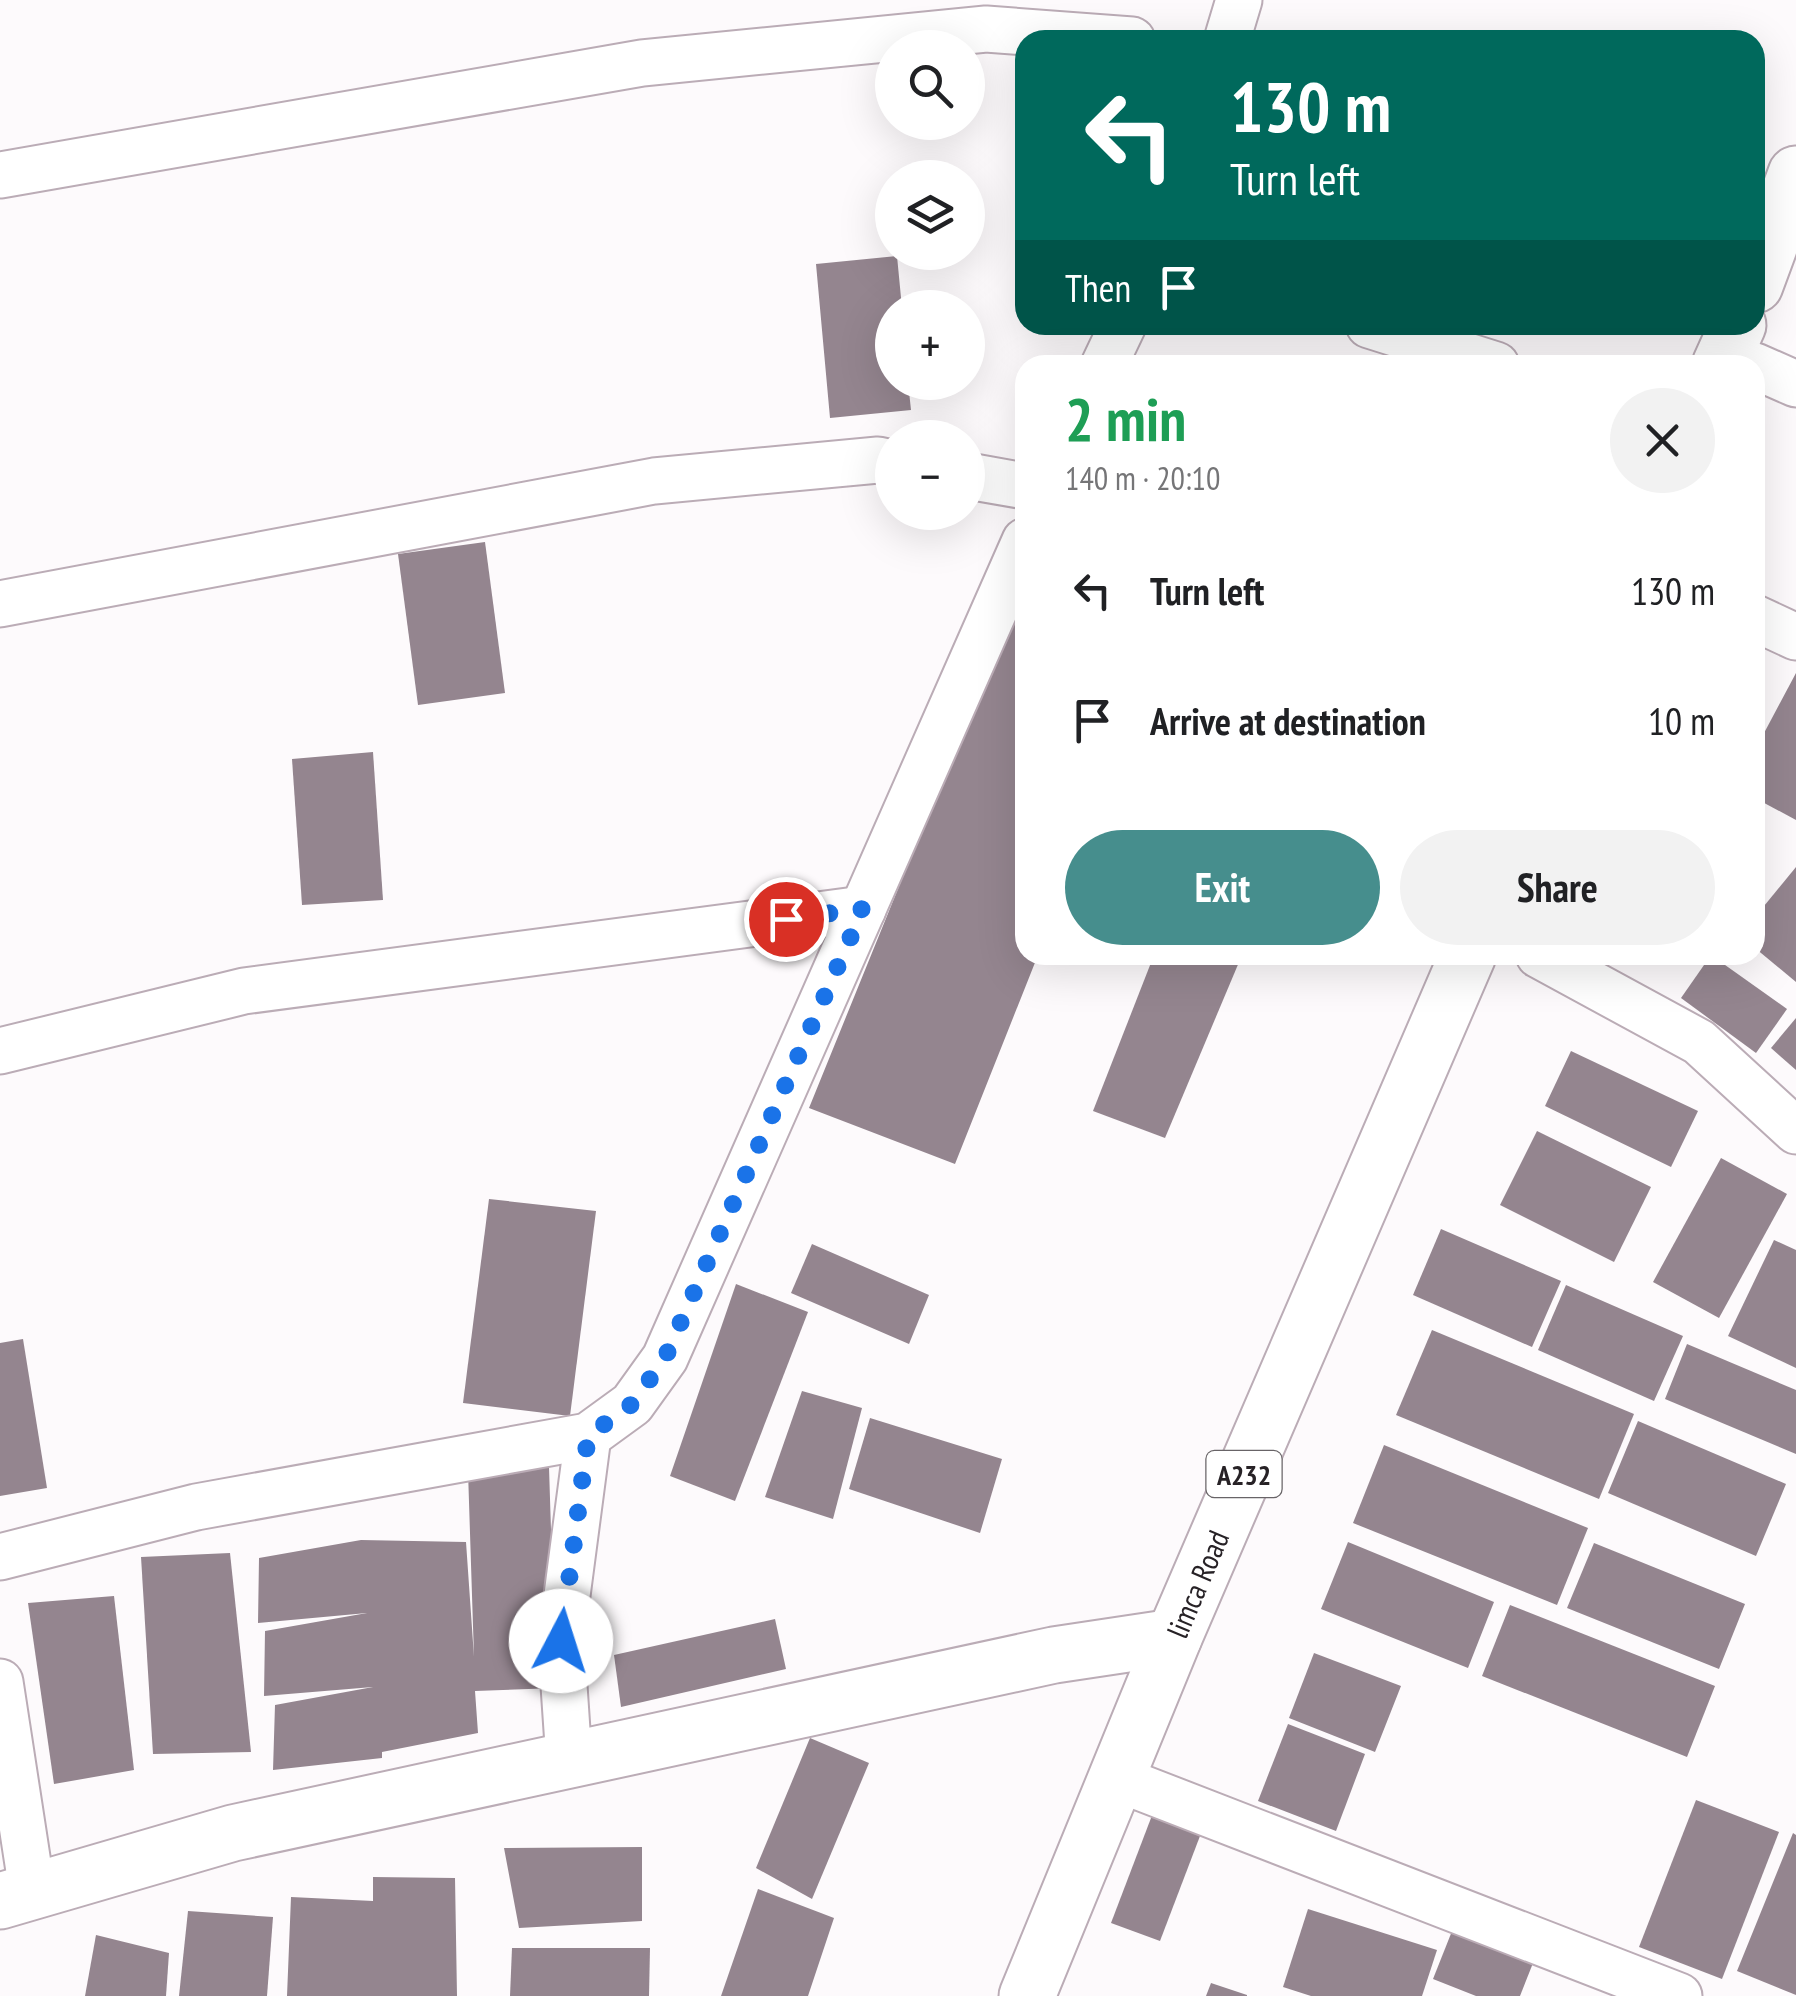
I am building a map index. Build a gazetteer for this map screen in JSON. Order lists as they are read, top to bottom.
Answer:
{
  "streets": {
    "main road": ["A232", "limca Road"]
  },
  "page": {
    "map_buttons": ["+", "−"],
    "turn": ["130 m", "Turn left"],
    "then": "Then",
    "heading": ["2 min", "140 m · 20:10"],
    "list": [
      {
        "name": "Turn left",
        "value": "130 m"
      },
      {
        "name": "Arrive at destination",
        "value": "10 m"
      }
    ],
    "buttons": ["Exit", "Share"]
  }
}
